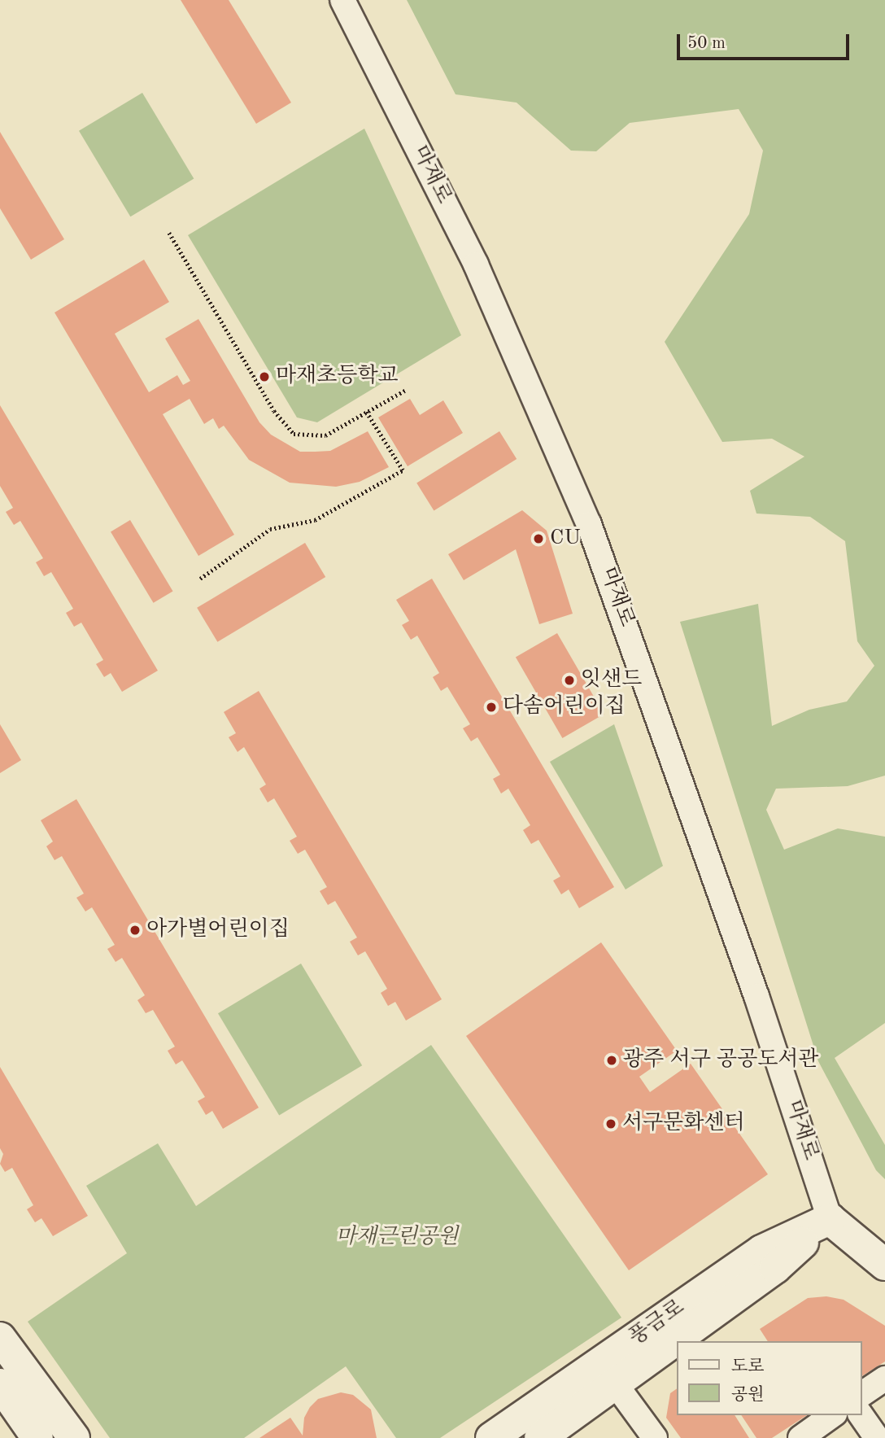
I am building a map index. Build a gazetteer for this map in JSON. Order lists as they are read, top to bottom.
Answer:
{
  "streets": {
    "street": ["마재로", "풍금로"]
  },
  "crossings": [
    ["마재로", "풍금로"]
  ],
  "parks": ["마재근린공원"],
  "places": [
    "마재초등학교",
    "CU",
    "잇샌드",
    "다솜어린이집",
    "아가별어린이집",
    "광주 서구 공공도서관",
    "서구문화센터"
  ],
  "legend": ["도로", "공원"],
  "scale_bar": "50 m"
}
